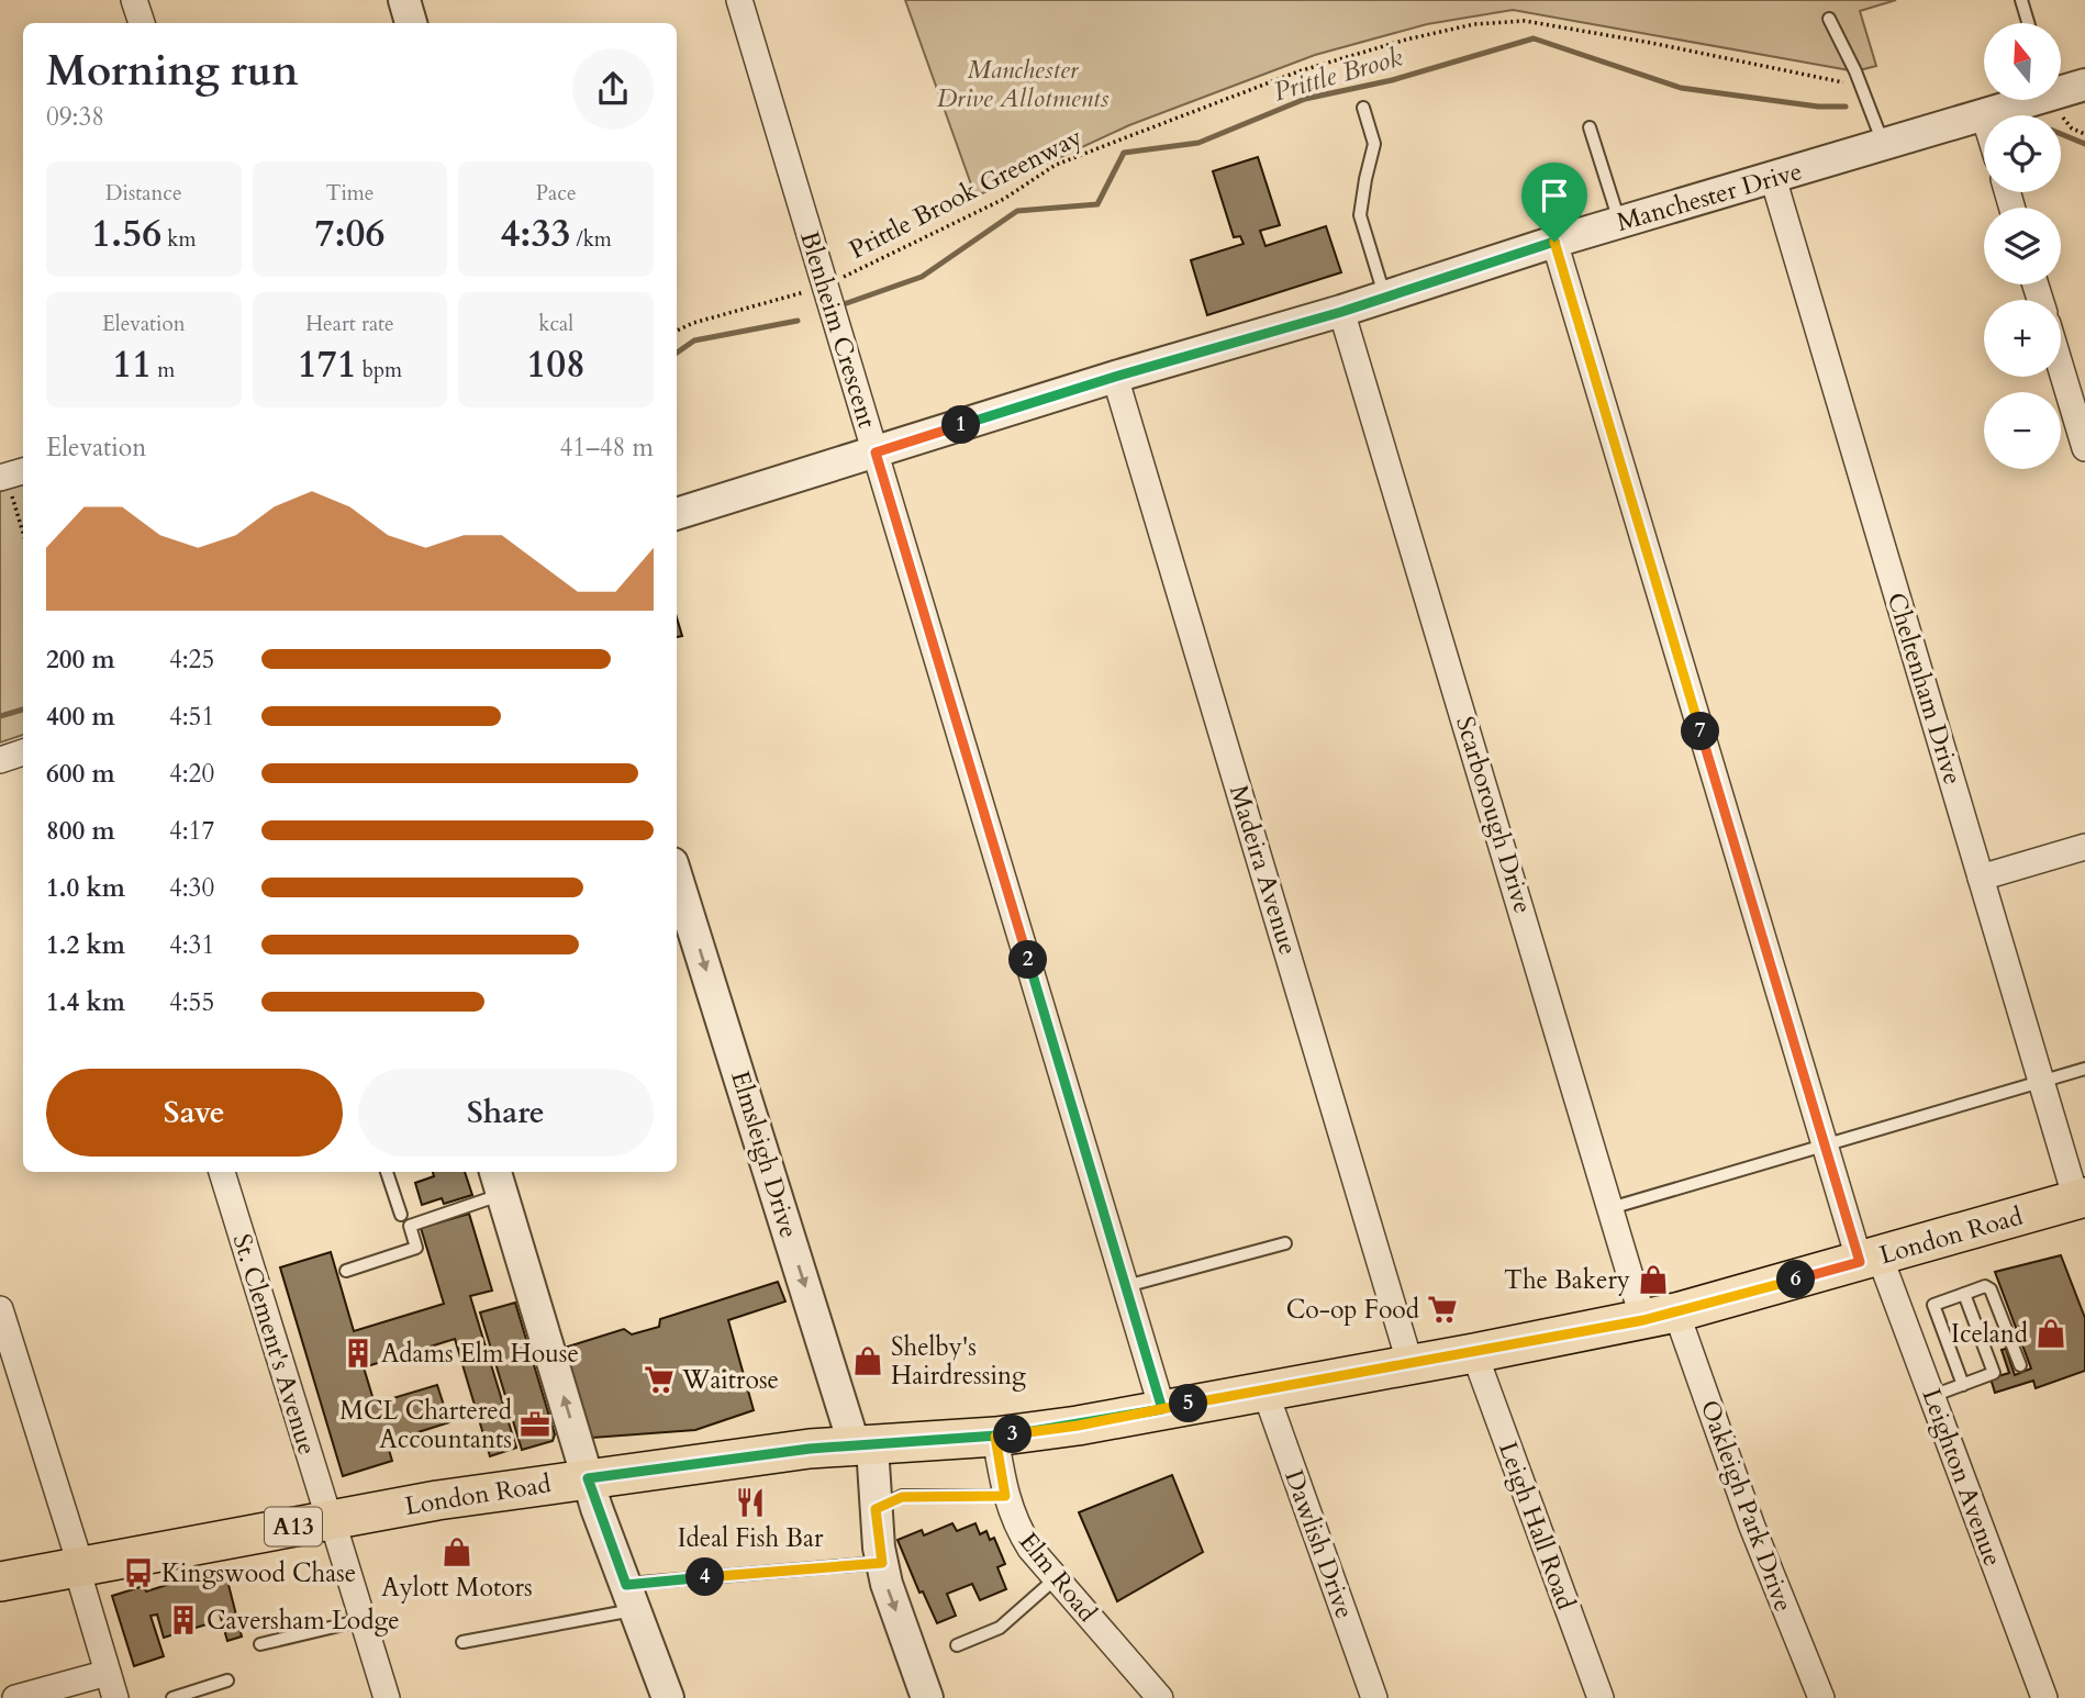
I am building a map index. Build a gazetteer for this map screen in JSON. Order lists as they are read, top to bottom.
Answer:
{
  "streets": {
    "main road": ["London Road", "A13"],
    "street": [
      "Manchester Drive",
      "Blenheim Crescent",
      "Cheltenham Drive",
      "Scarborough Drive",
      "Madeira Avenue",
      "Elmsleigh Drive",
      "St. Clement's Avenue",
      "Leighton Avenue",
      "Oakleigh Park Drive",
      "Leigh Hall Road",
      "Dawlish Drive",
      "Elm Road"
    ],
    "path": ["Prittle Brook Greenway"]
  },
  "crossings": [
    ["Prittle Brook Greenway", "Blenheim Crescent"],
    ["Manchester Drive", "Blenheim Crescent"],
    ["Manchester Drive", "Cheltenham Drive"],
    ["Manchester Drive", "Scarborough Drive"],
    ["Manchester Drive", "Madeira Avenue"],
    ["Manchester Drive", "Leighton Avenue"],
    ["Blenheim Crescent", "London Road"],
    ["Cheltenham Drive", "London Road"],
    ["Scarborough Drive", "London Road"],
    ["Scarborough Drive", "Oakleigh Park Drive"],
    ["Madeira Avenue", "London Road"],
    ["Elmsleigh Drive", "London Road"],
    ["London Road", "St. Clement's Avenue"],
    ["London Road", "Leighton Avenue"],
    ["London Road", "Oakleigh Park Drive"],
    ["London Road", "Leigh Hall Road"],
    ["London Road", "Dawlish Drive"],
    ["London Road", "Elm Road"]
  ],
  "water": ["Prittle Brook"],
  "parks": ["Manchester Drive Allotments"],
  "places": {
    "shop": [
      "The Bakery",
      "Iceland",
      "Shelby's Hairdressing",
      "Aylott Motors"
    ],
    "supermarket": ["Co-op Food", "Waitrose"],
    "building": ["Adams Elm House", "Caversham Lodge"],
    "office": ["MCL Chartered Accountants"],
    "restaurant": ["Ideal Fish Bar"],
    "bus stop": ["Kingswood Chase"]
  },
  "north": "top",
  "page": {
    "map_buttons": ["+", "−"],
    "heading": ["Morning run", "09:38"],
    "stats": [
      ["Distance", "1.56 km"],
      ["Time", "7:06"],
      ["Pace", "4:33 /km"],
      ["Elevation", "11 m"],
      ["Heart rate", "171 bpm"],
      ["kcal", "108"]
    ],
    "pins": [
      "1",
      "7",
      "2",
      "6",
      "5",
      "3",
      "4"
    ],
    "chart": ["Elevation", "41–48 m"],
    "list": [
      {
        "name": "200 m",
        "note": "4:25"
      },
      {
        "name": "400 m",
        "note": "4:51"
      },
      {
        "name": "600 m",
        "note": "4:20"
      },
      {
        "name": "800 m",
        "note": "4:17"
      },
      {
        "name": "1.0 km",
        "note": "4:30"
      },
      {
        "name": "1.2 km",
        "note": "4:31"
      },
      {
        "name": "1.4 km",
        "note": "4:55"
      }
    ],
    "buttons": ["Save", "Share"]
  }
}
